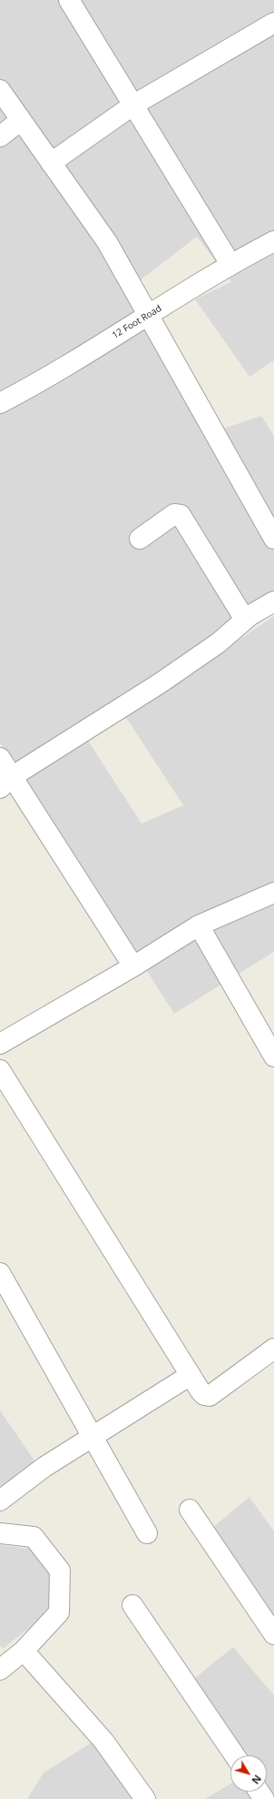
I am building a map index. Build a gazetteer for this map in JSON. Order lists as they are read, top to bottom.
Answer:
{
  "streets": {
    "street": ["12 Foot Road"]
  },
  "north": "bottom right"
}
